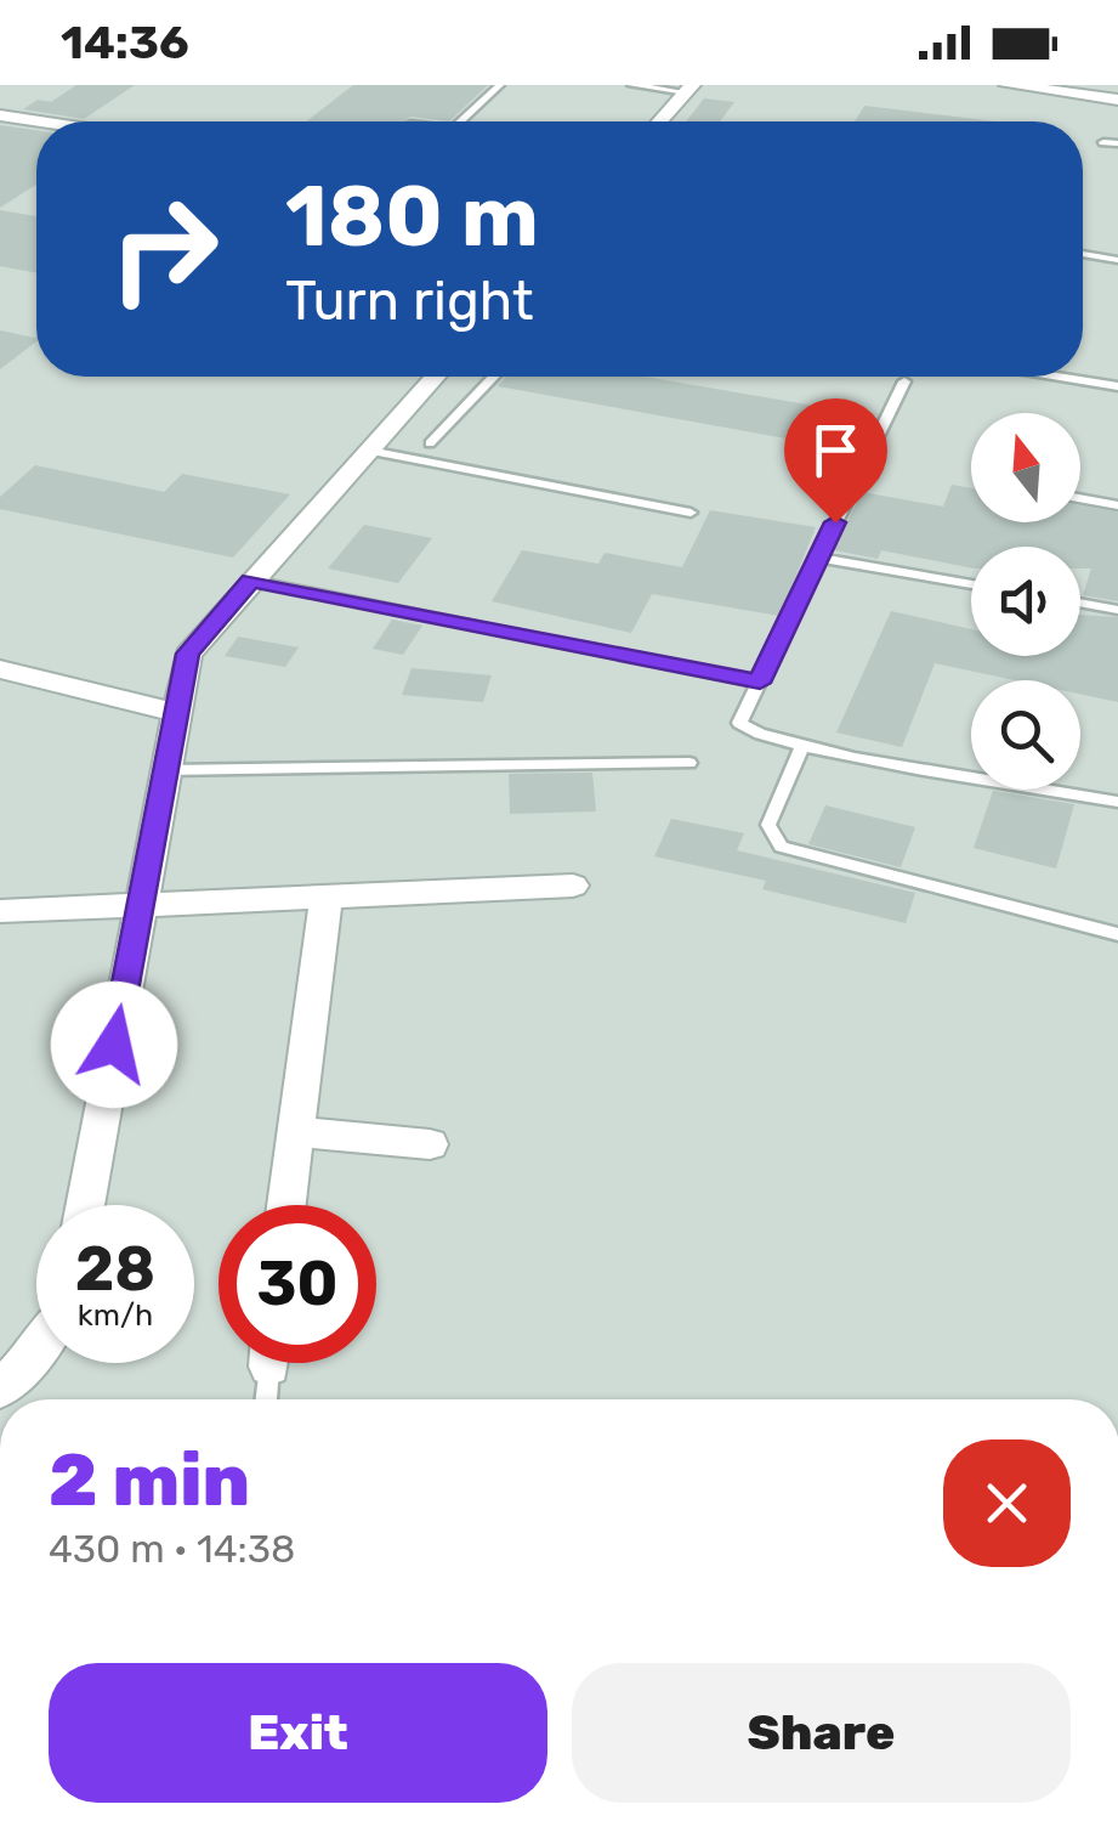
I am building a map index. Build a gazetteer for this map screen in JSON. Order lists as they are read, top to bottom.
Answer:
{
  "north": "top",
  "page": {
    "status": "14:36",
    "turn": ["180 m", "Turn right"],
    "speed": "28 km/h",
    "limit": "30",
    "heading": ["2 min", "430 m · 14:38"],
    "buttons": ["Exit", "Share"]
  }
}
